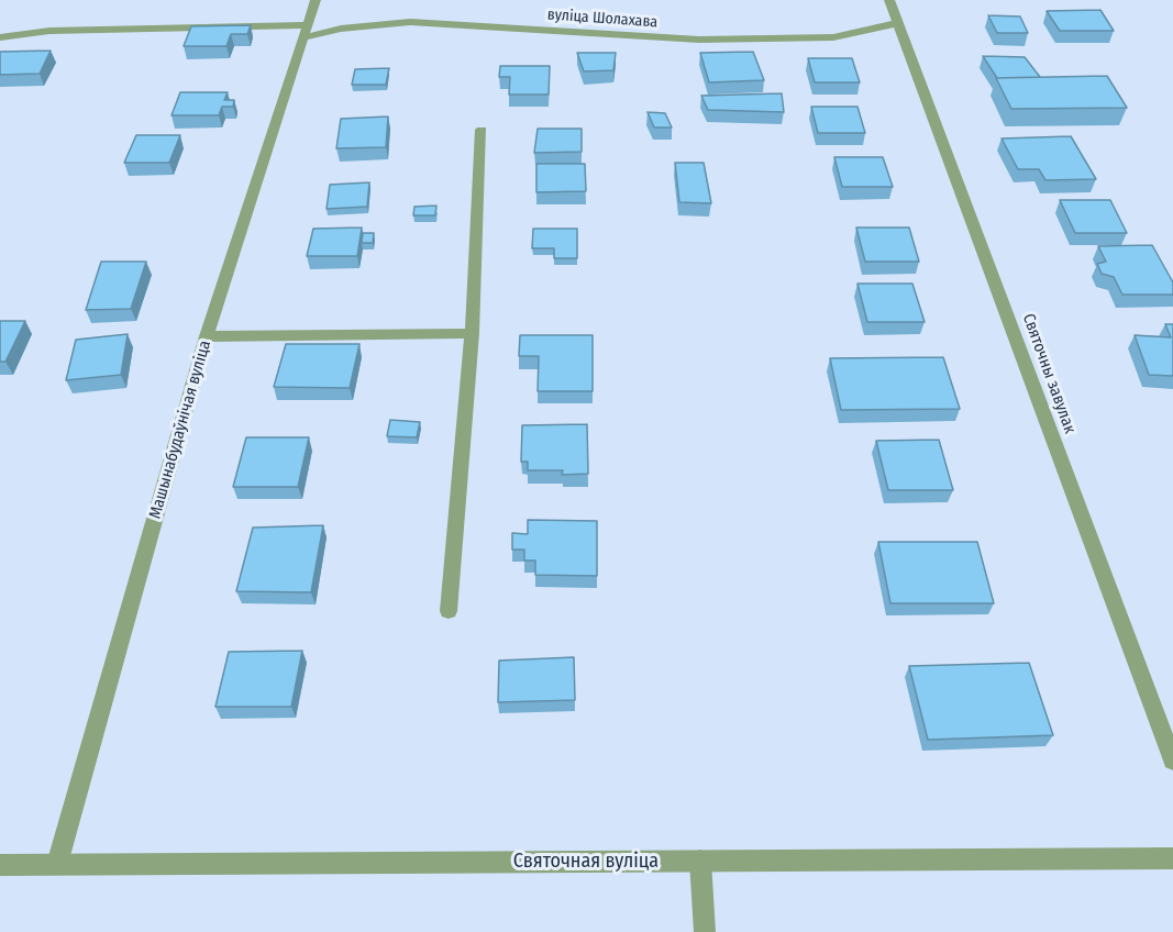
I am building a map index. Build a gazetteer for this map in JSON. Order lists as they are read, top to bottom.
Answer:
{
  "streets": {
    "street": [
      "вуліца Шолахава",
      "Святочны завулак",
      "Машынабудаўнічая вуліца",
      "Святочная вуліца"
    ]
  },
  "crossings": [
    ["вуліца Шолахава", "Святочны завулак"],
    ["вуліца Шолахава", "Машынабудаўнічая вуліца"],
    ["Машынабудаўнічая вуліца", "Святочная вуліца"]
  ]
}
